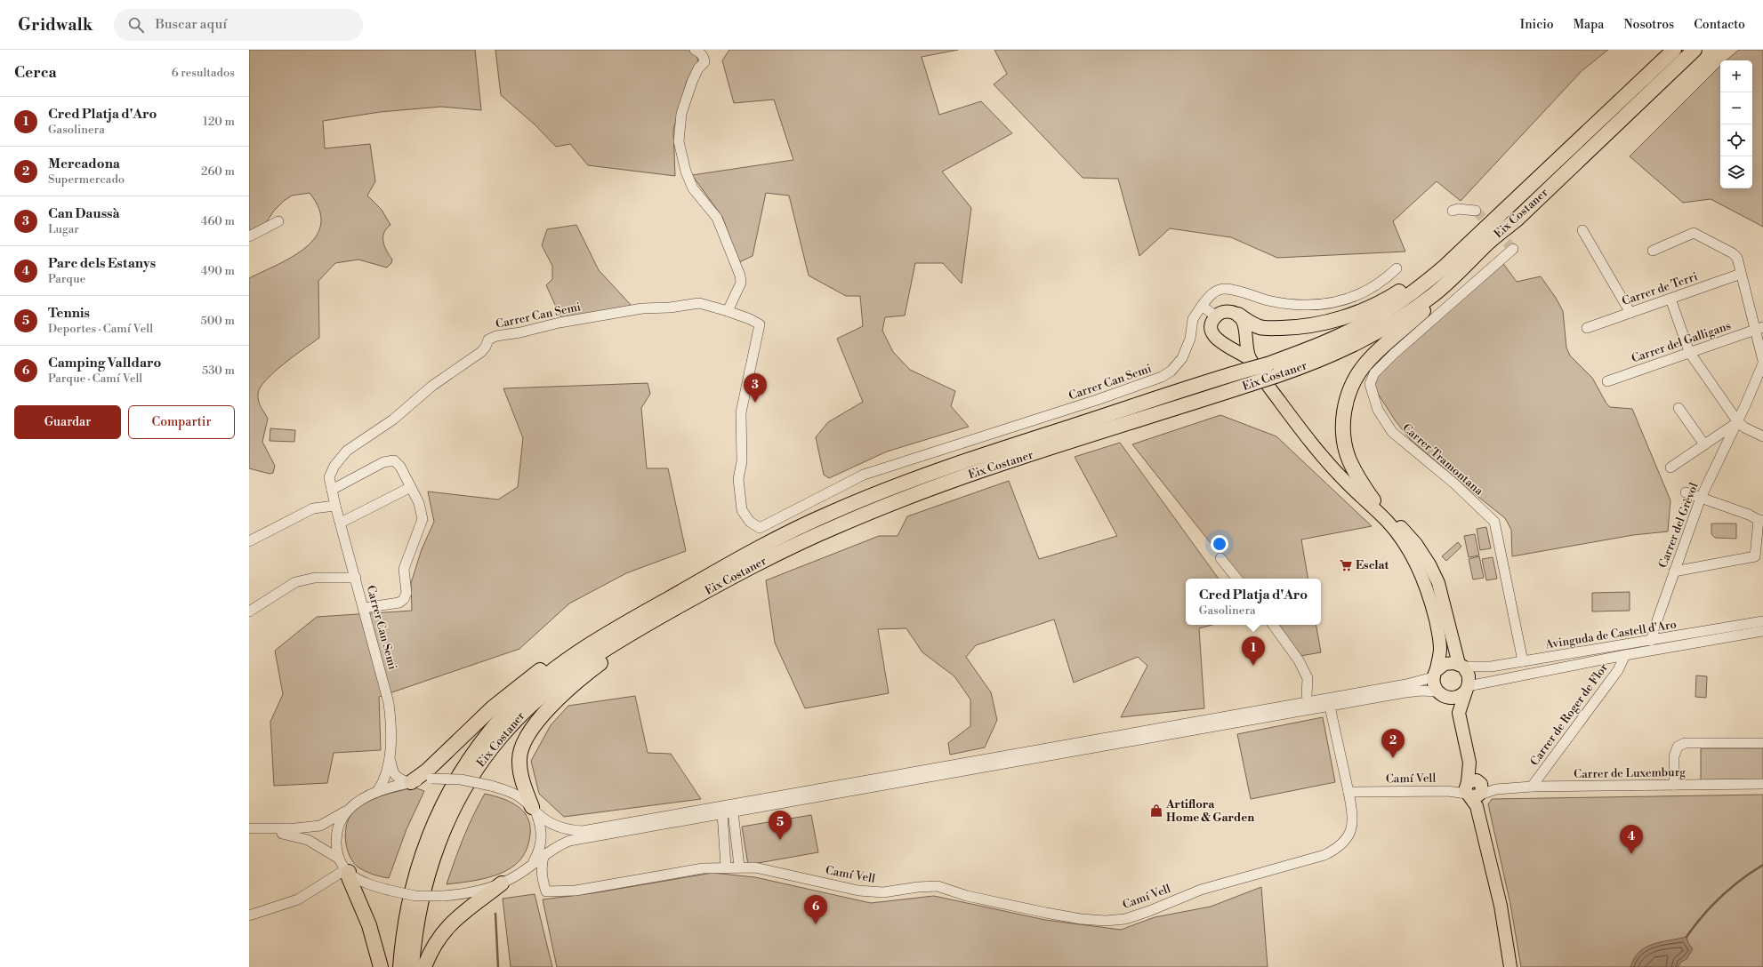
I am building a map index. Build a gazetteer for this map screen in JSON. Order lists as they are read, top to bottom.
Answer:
{
  "streets": {
    "highway": ["Eix Costaner"],
    "street": [
      "Carrer de Terri",
      "Carrer Can Semi",
      "Carrer del Galligans",
      "Carrer Tramontana",
      "Carrer del Grèvol",
      "Avinguda de Castell d'Aro",
      "Carrer de Roger de Flor",
      "Carrer de Luxemburg",
      "Camí Vell"
    ]
  },
  "crossings": [
    ["Carrer Tramontana", "Avinguda de Castell d'Aro"],
    ["Carrer del Grèvol", "Avinguda de Castell d'Aro"],
    ["Avinguda de Castell d'Aro", "Carrer de Roger de Flor"],
    ["Carrer de Roger de Flor", "Carrer de Luxemburg"],
    ["Carrer de Luxemburg", "Camí Vell"]
  ],
  "places": {
    "supermarket": ["Esclat"],
    "shop": ["Artiflora Home & Garden"]
  },
  "page": {
    "header": "Gridwalk",
    "search": "Buscar aquí",
    "nav": [
      "Inicio",
      "Mapa",
      "Nosotros",
      "Contacto"
    ],
    "heading": ["Cerca", "6 resultados"],
    "map_buttons": ["+", "−"],
    "list": [
      {
        "mark": "1",
        "name": "Cred Platja d'Aro",
        "note": "Gasolinera",
        "value": "120 m"
      },
      {
        "mark": "2",
        "name": "Mercadona",
        "note": "Supermercado",
        "value": "260 m"
      },
      {
        "mark": "3",
        "name": "Can Daussà",
        "note": "Lugar",
        "value": "460 m"
      },
      {
        "mark": "4",
        "name": "Parc dels Estanys",
        "note": "Parque",
        "value": "490 m"
      },
      {
        "mark": "5",
        "name": "Tennis",
        "note": "Deportes · Camí Vell",
        "value": "500 m"
      },
      {
        "mark": "6",
        "name": "Camping Valldaro",
        "note": "Parque · Camí Vell",
        "value": "530 m"
      }
    ],
    "pins": [
      "3",
      "1",
      "2",
      "5",
      "4",
      "6"
    ],
    "buttons": ["Guardar", "Compartir"],
    "popup": ["Cred Platja d'Aro", "Gasolinera"]
  }
}
